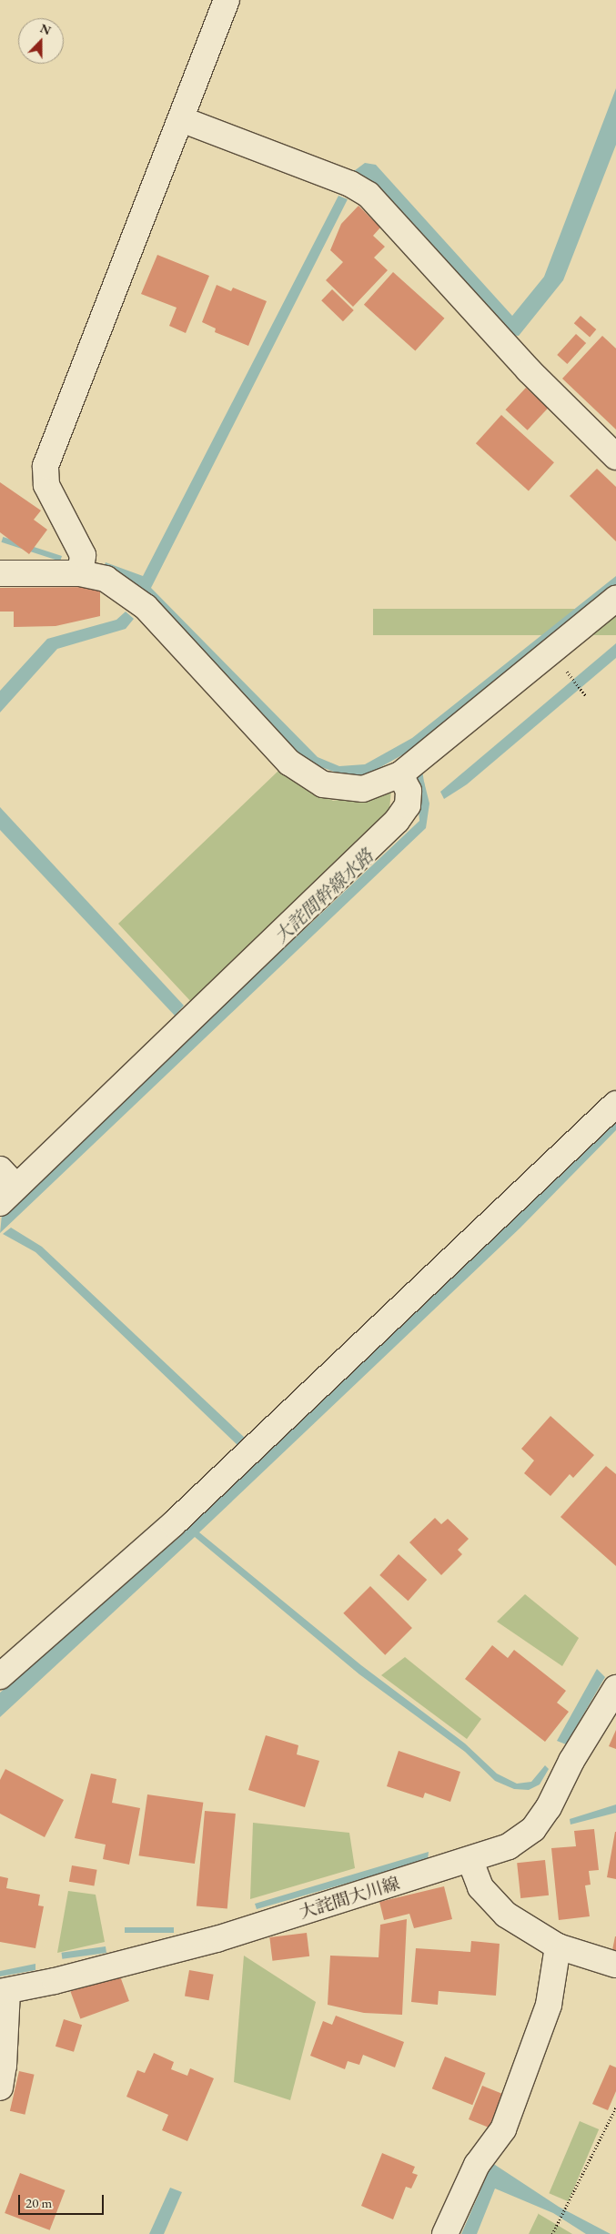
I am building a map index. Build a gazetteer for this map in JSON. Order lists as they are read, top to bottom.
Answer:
{
  "streets": {
    "street": ["大詫間大川線"]
  },
  "water": ["大詫間幹線水路"],
  "scale_bar": "20 m",
  "north": "top"
}
